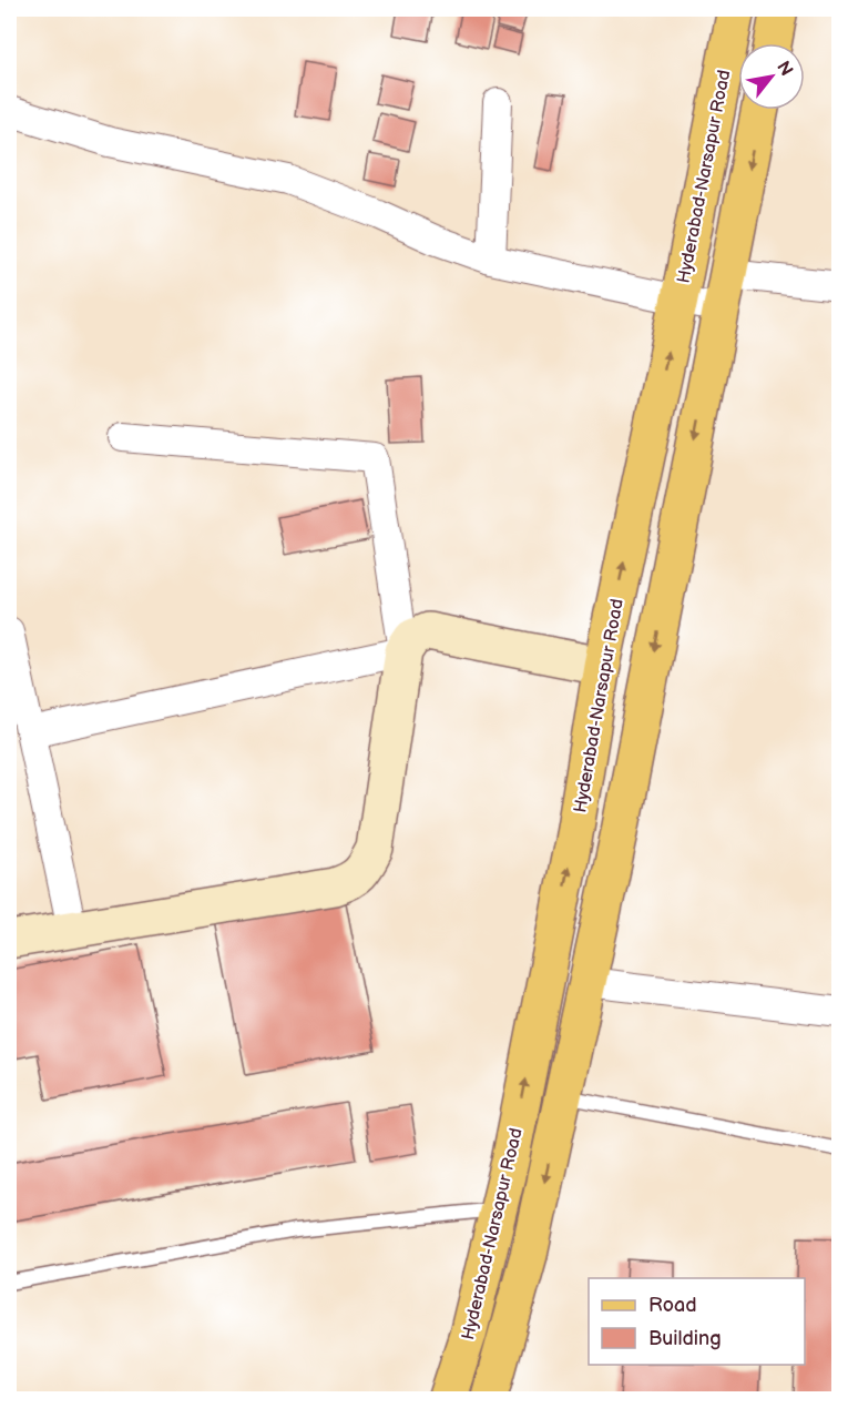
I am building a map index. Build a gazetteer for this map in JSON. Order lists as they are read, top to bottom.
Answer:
{
  "streets": {
    "main road": ["Hyderabad-Narsapur Road"]
  },
  "legend": ["Road", "Building"],
  "north": "top right"
}
